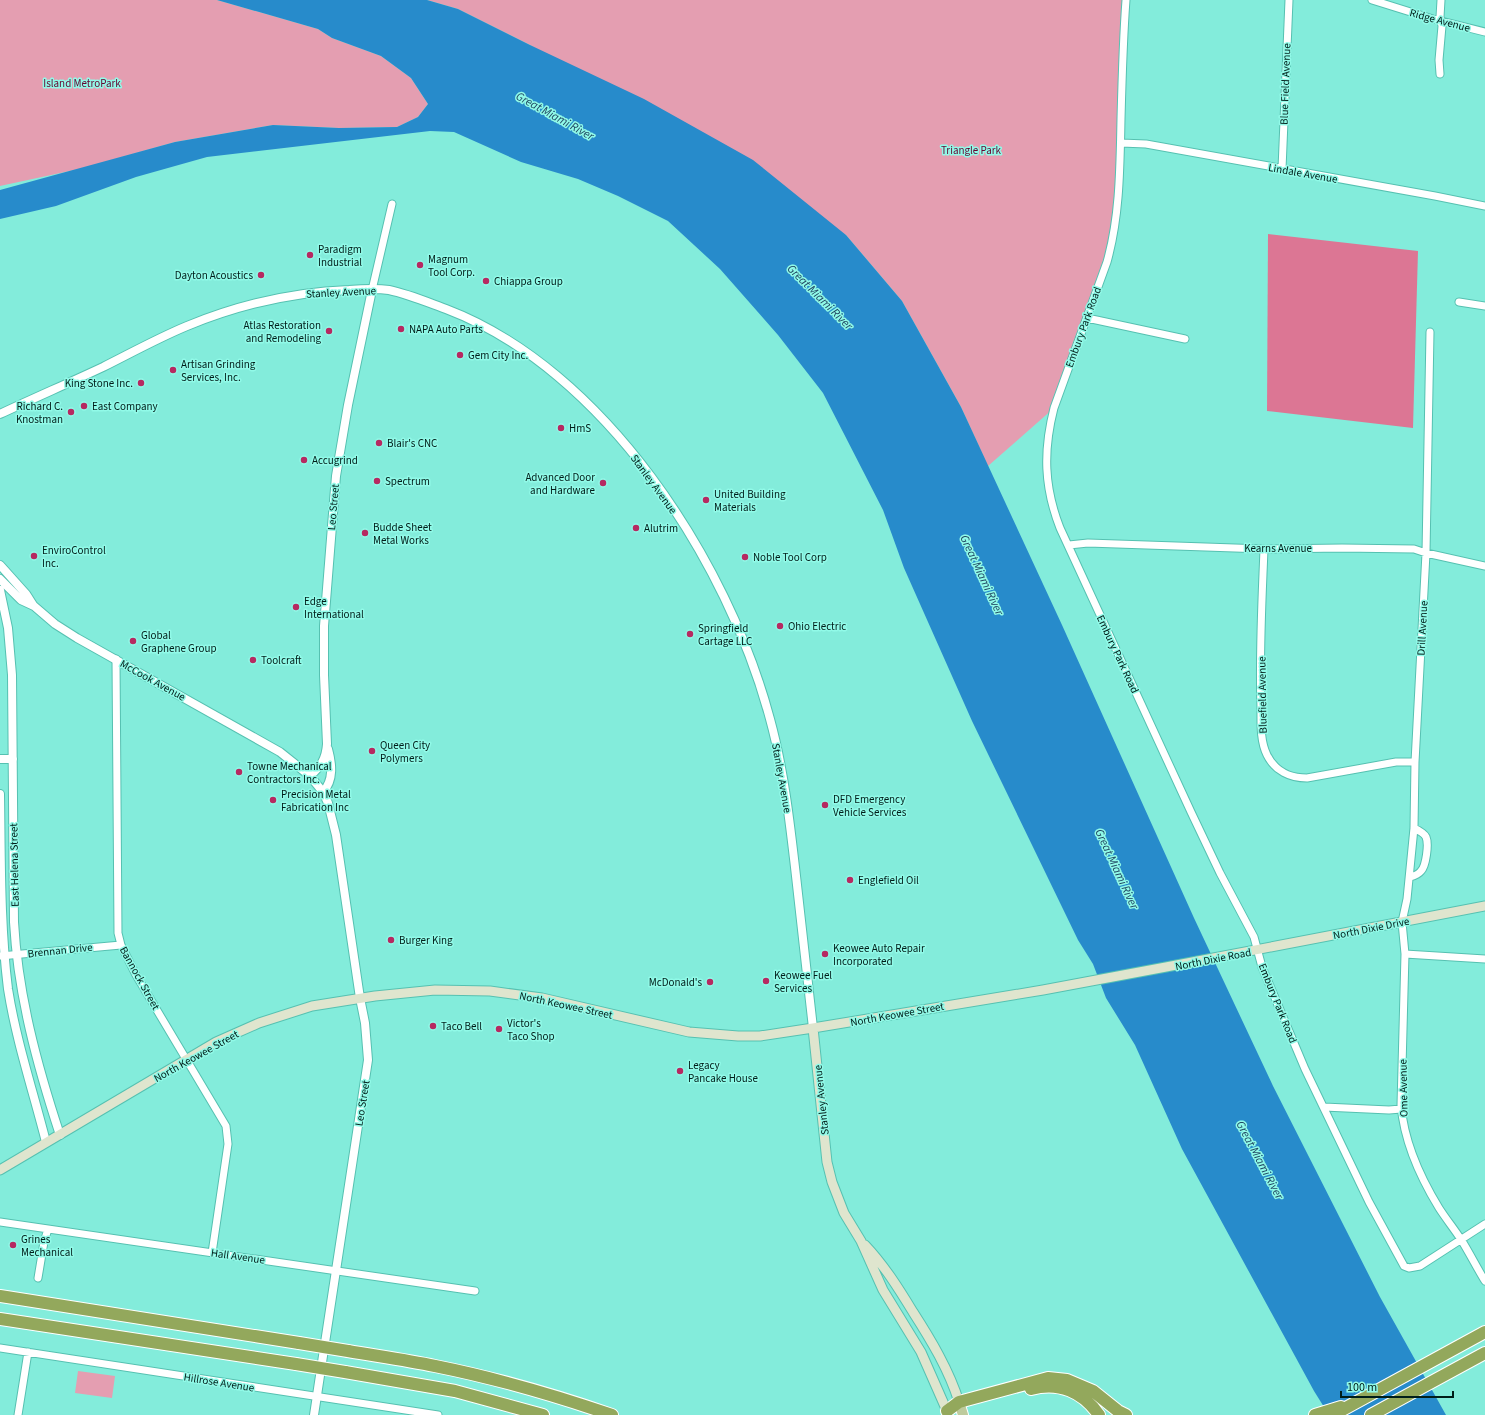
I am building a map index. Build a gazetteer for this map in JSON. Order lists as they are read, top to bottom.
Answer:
{
  "streets": {
    "main road": [
      "Stanley Avenue",
      "North Dixie Drive",
      "North Dixie Road",
      "North Keowee Street"
    ],
    "street": [
      "Ridge Avenue",
      "Blue Field Avenue",
      "Lindale Avenue",
      "Embury Park Road",
      "Leo Street",
      "Kearns Avenue",
      "Drill Avenue",
      "McCook Avenue",
      "Bluefield Avenue",
      "East Helena Street",
      "Brennan Drive",
      "Bannock Street",
      "Ome Avenue",
      "Hall Avenue",
      "Hillrose Avenue"
    ]
  },
  "crossings": [
    ["Blue Field Avenue", "Lindale Avenue"],
    ["Lindale Avenue", "Embury Park Road"],
    ["Stanley Avenue", "Leo Street"],
    ["Stanley Avenue", "North Keowee Street"],
    ["Embury Park Road", "Kearns Avenue"],
    ["Embury Park Road", "North Dixie Drive"],
    ["Embury Park Road", "North Dixie Road"],
    ["Embury Park Road", "Ome Avenue"],
    ["Leo Street", "McCook Avenue"],
    ["Leo Street", "North Keowee Street"],
    ["Leo Street", "Hall Avenue"],
    ["Leo Street", "Hillrose Avenue"],
    ["Kearns Avenue", "Drill Avenue"],
    ["Kearns Avenue", "Bluefield Avenue"],
    ["Drill Avenue", "Bluefield Avenue"],
    ["Drill Avenue", "North Dixie Drive"],
    ["Drill Avenue", "Ome Avenue"],
    ["McCook Avenue", "Bannock Street"],
    ["East Helena Street", "Brennan Drive"],
    ["East Helena Street", "North Keowee Street"],
    ["North Dixie Drive", "North Dixie Road"],
    ["North Dixie Drive", "Ome Avenue"],
    ["Brennan Drive", "Bannock Street"],
    ["North Dixie Road", "North Keowee Street"],
    ["Bannock Street", "North Keowee Street"],
    ["Bannock Street", "Hall Avenue"]
  ],
  "water": ["Great Miami River"],
  "parks": ["Island MetroPark", "Triangle Park"],
  "places": [
    "Paradigm Industrial",
    "Magnum Tool Corp.",
    "Dayton Acoustics",
    "Chiappa Group",
    "NAPA Auto Parts",
    "Atlas Restoration and Remodeling",
    "Gem City Inc.",
    "Artisan Grinding Services, Inc.",
    "King Stone Inc.",
    "East Company",
    "Richard C. Knostman",
    "HmS",
    "Blair's CNC",
    "Accugrind",
    "Spectrum",
    "Advanced Door and Hardware",
    "United Building Materials",
    "Alutrim",
    "Budde Sheet Metal Works",
    "EnviroControl Inc.",
    "Noble Tool Corp",
    "Edge International",
    "Ohio Electric",
    "Springfield Cartage LLC",
    "Global Graphene Group",
    "Toolcraft",
    "Queen City Polymers",
    "Towne Mechanical Contractors Inc.",
    "Precision Metal Fabrication Inc",
    "DFD Emergency Vehicle Services",
    "Englefield Oil",
    "Burger King",
    "Keowee Auto Repair Incorporated",
    "Keowee Fuel Services",
    "McDonald's",
    "Taco Bell",
    "Victor's Taco Shop",
    "Legacy Pancake House",
    "Grines Mechanical"
  ],
  "scale_bar": "100 m"
}
